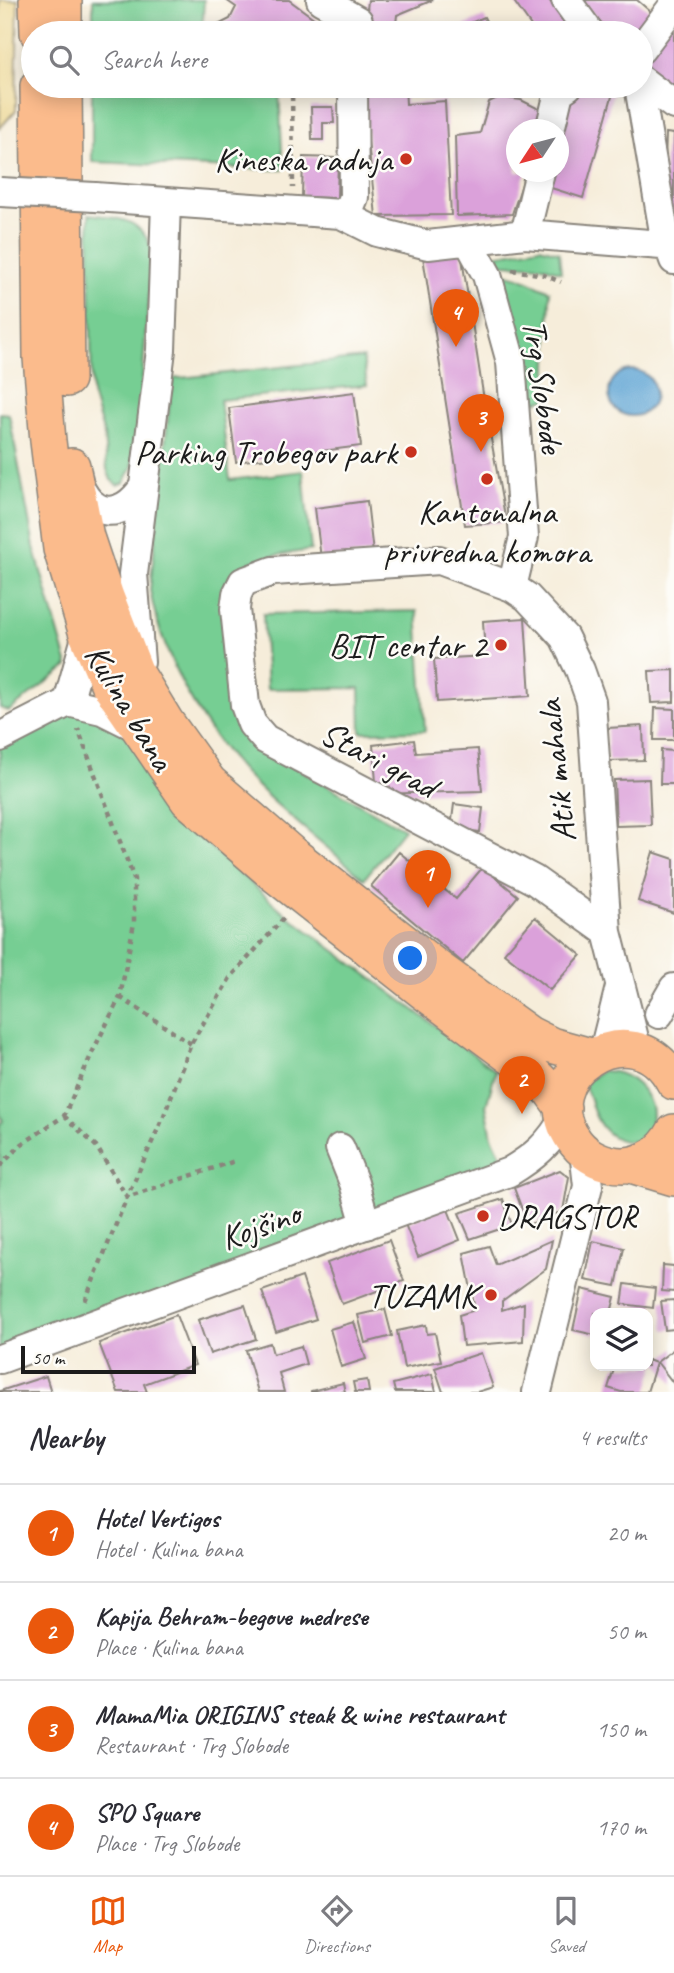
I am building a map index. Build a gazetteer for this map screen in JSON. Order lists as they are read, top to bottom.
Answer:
{
  "streets": {
    "main road": ["Kulina bana"],
    "street": [
      "Trg Slobode",
      "Stari grad",
      "Atik mahala",
      "Kojšino"
    ]
  },
  "crossings": [
    ["Trg Slobode", "Atik mahala"],
    ["Kulina bana", "Atik mahala"],
    ["Stari grad", "Atik mahala"]
  ],
  "places": [
    "Kineska radnja",
    "Parking Trobegov park",
    "Kantonalna privredna komora",
    "BIT centar 2",
    "DRAGSTOR",
    "TUZAMK"
  ],
  "scale_bar": "50 m",
  "north": "bottom left",
  "page": {
    "search": "Search here",
    "pins": [
      "4",
      "3",
      "1",
      "2"
    ],
    "scale": "50 m",
    "heading": ["Nearby", "4 results"],
    "list": [
      {
        "mark": "1",
        "name": "Hotel Vertigos",
        "note": "Hotel · Kulina bana",
        "value": "20 m"
      },
      {
        "mark": "2",
        "name": "Kapija Behram-begove medrese",
        "note": "Place · Kulina bana",
        "value": "50 m"
      },
      {
        "mark": "3",
        "name": "MamaMia ORIGINS steak & wine restaurant",
        "note": "Restaurant · Trg Slobode",
        "value": "150 m"
      },
      {
        "mark": "4",
        "name": "SPO Square",
        "note": "Place · Trg Slobode",
        "value": "170 m"
      }
    ],
    "nav": ["Map", "Directions", "Saved"]
  }
}
